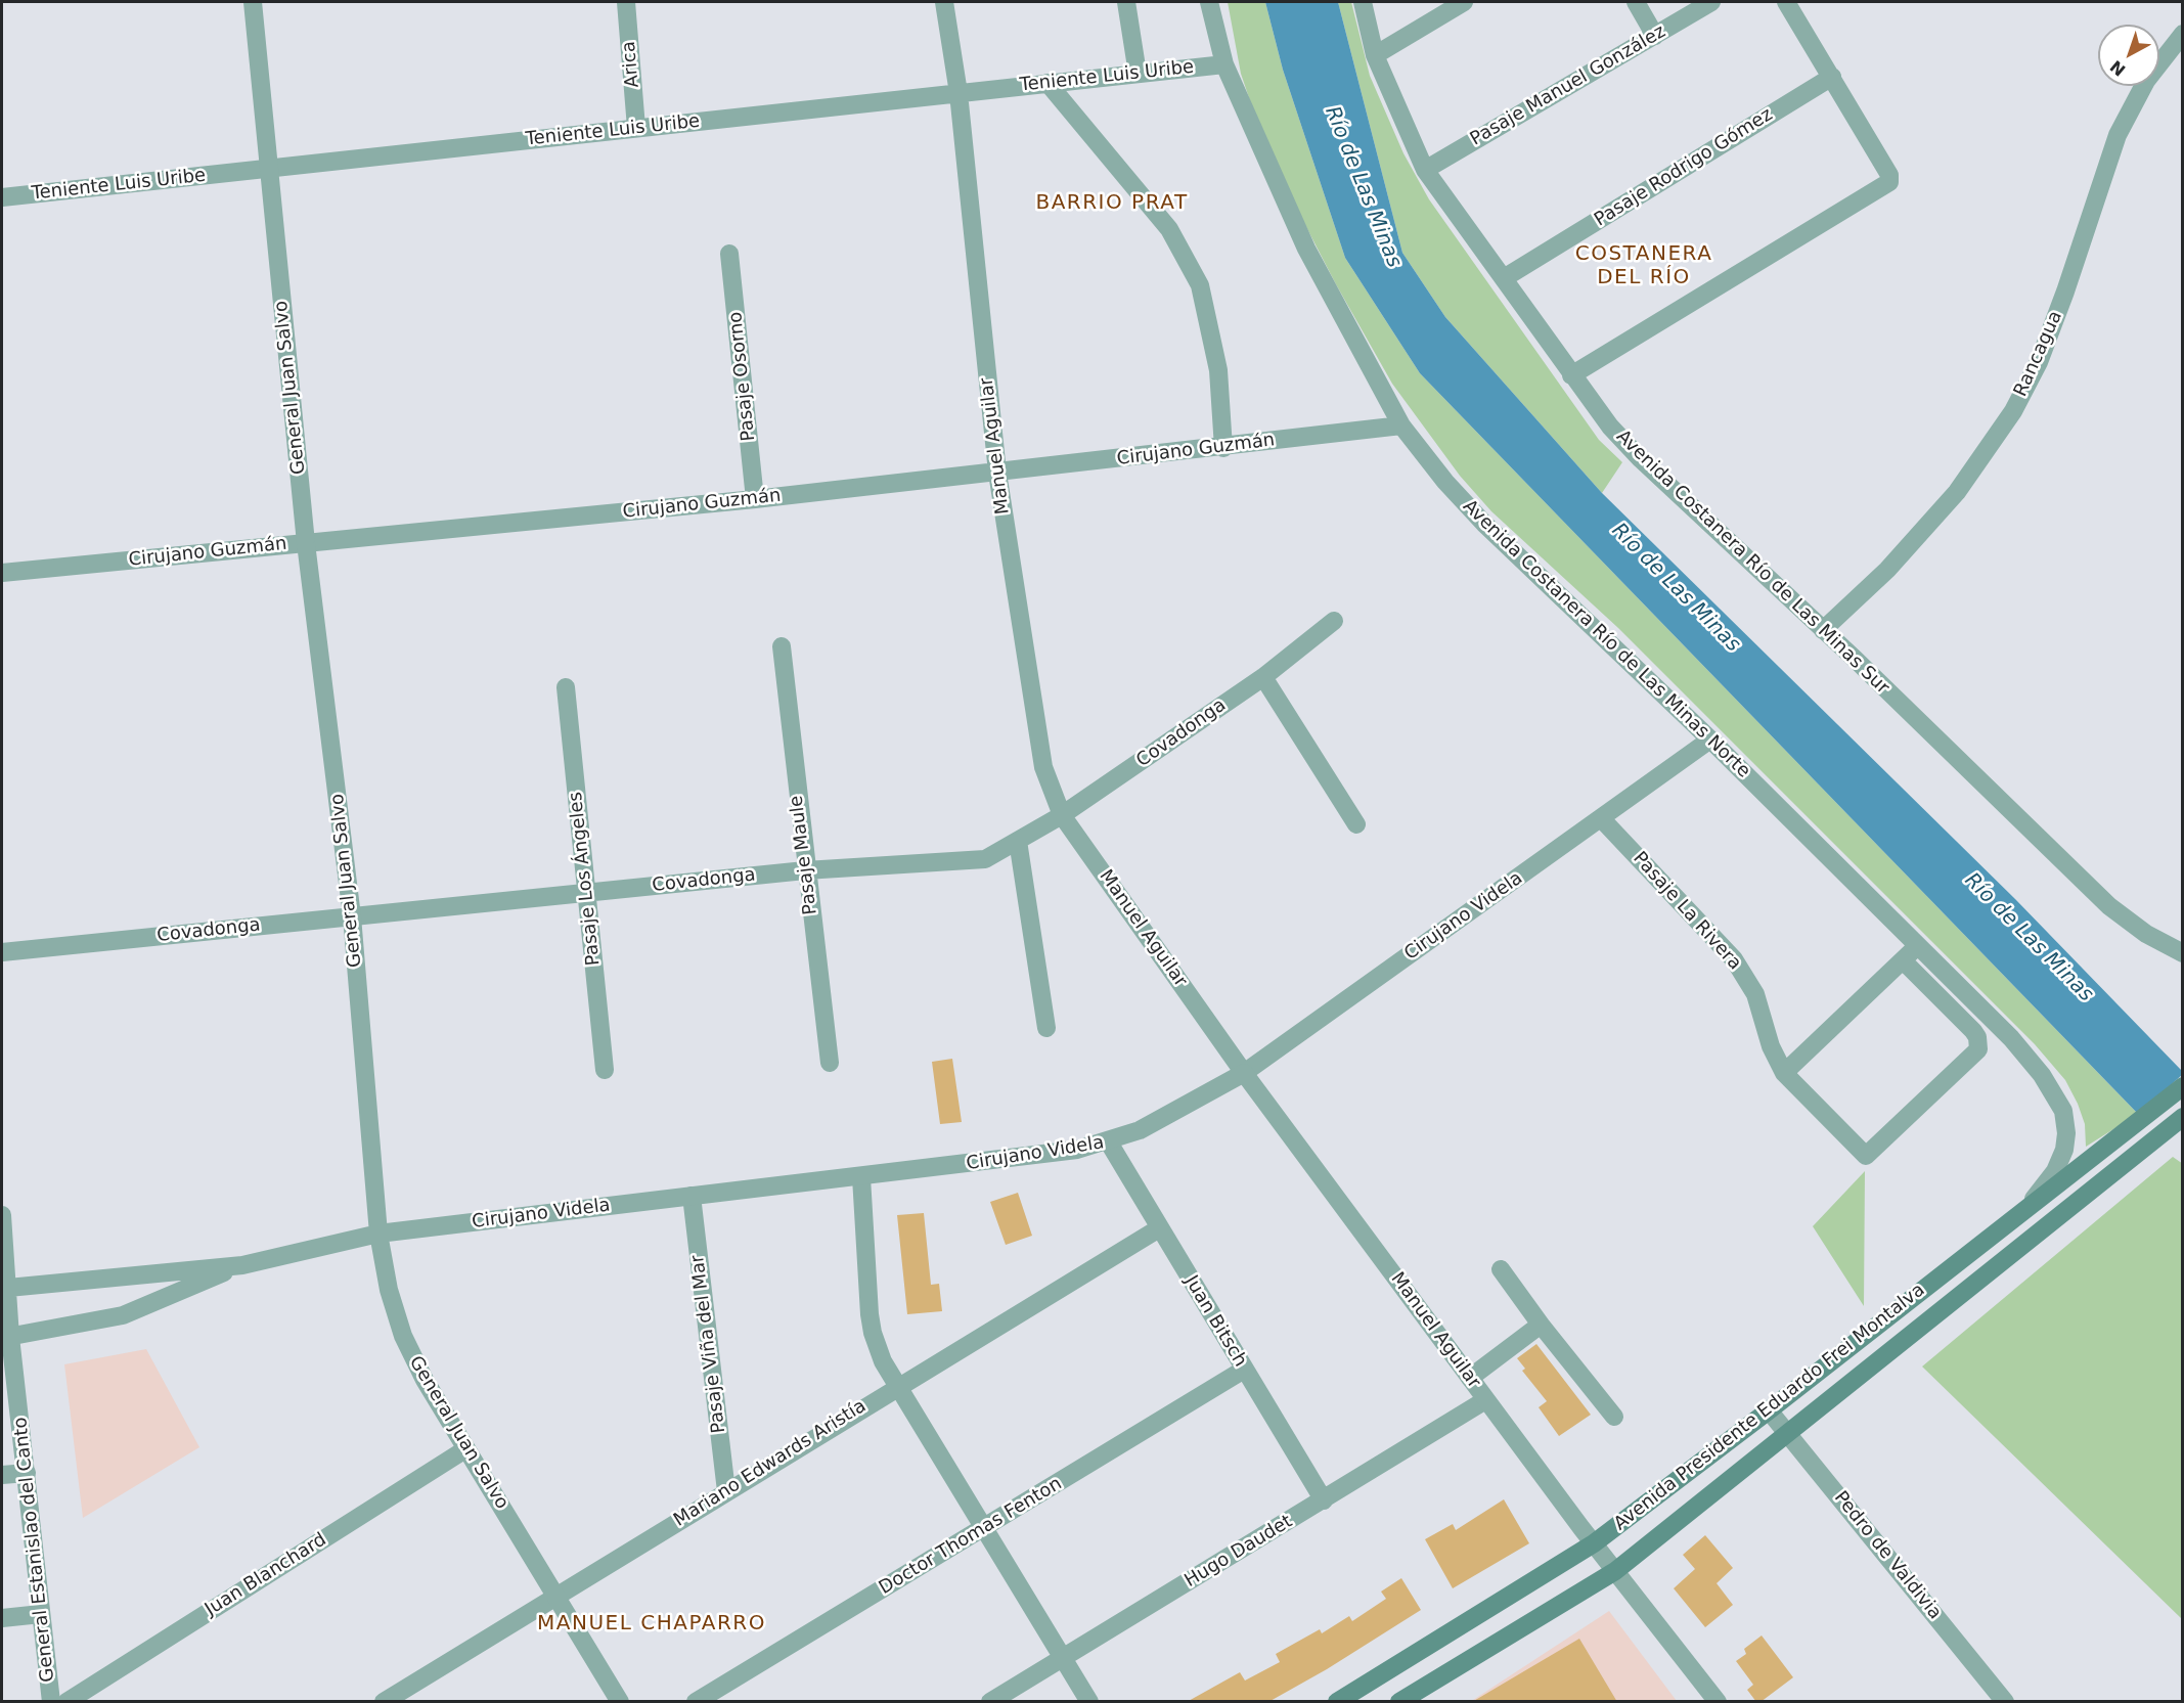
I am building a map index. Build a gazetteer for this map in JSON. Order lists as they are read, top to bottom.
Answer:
{
  "streets": {
    "main road": ["Avenida Presidente Eduardo Frei Montalva"],
    "street": [
      "Arica",
      "Teniente Luis Uribe",
      "Pasaje Manuel González",
      "Pasaje Rodrigo Gómez",
      "Rancagua",
      "Pasaje Osorno",
      "General Juan Salvo",
      "Manuel Aguilar",
      "Cirujano Guzmán",
      "Avenida Costanera Río de Las Minas Sur",
      "Avenida Costanera Río de Las Minas Norte",
      "Covadonga",
      "Pasaje Maule",
      "Pasaje Los Ángeles",
      "Pasaje La Rivera",
      "Cirujano Videla",
      "Juan Bitsch",
      "Pasaje Viña del Mar",
      "Mariano Edwards Aristía",
      "Doctor Thomas Fenton",
      "General Estanislao del Canto",
      "Hugo Daudet",
      "Pedro de Valdivia",
      "Juan Blanchard"
    ]
  },
  "crossings": [
    ["Arica", "Teniente Luis Uribe"],
    ["Teniente Luis Uribe", "General Juan Salvo"],
    ["Teniente Luis Uribe", "Manuel Aguilar"],
    ["Teniente Luis Uribe", "Avenida Costanera Río de Las Minas Norte"],
    ["Pasaje Manuel González", "Avenida Costanera Río de Las Minas Sur"],
    ["Pasaje Rodrigo Gómez", "Avenida Costanera Río de Las Minas Sur"],
    ["Rancagua", "Avenida Costanera Río de Las Minas Sur"],
    ["Pasaje Osorno", "Cirujano Guzmán"],
    ["General Juan Salvo", "Cirujano Guzmán"],
    ["General Juan Salvo", "Covadonga"],
    ["General Juan Salvo", "Cirujano Videla"],
    ["General Juan Salvo", "Mariano Edwards Aristía"],
    ["General Juan Salvo", "Juan Blanchard"],
    ["Manuel Aguilar", "Cirujano Guzmán"],
    ["Manuel Aguilar", "Covadonga"],
    ["Manuel Aguilar", "Cirujano Videla"],
    ["Manuel Aguilar", "Avenida Presidente Eduardo Frei Montalva"],
    ["Manuel Aguilar", "Hugo Daudet"],
    ["Cirujano Guzmán", "Avenida Costanera Río de Las Minas Norte"],
    ["Avenida Costanera Río de Las Minas Norte", "Cirujano Videla"],
    ["Avenida Costanera Río de Las Minas Norte", "Avenida Presidente Eduardo Frei Montalva"],
    ["Covadonga", "Pasaje Maule"],
    ["Covadonga", "Pasaje Los Ángeles"],
    ["Pasaje La Rivera", "Cirujano Videla"],
    ["Cirujano Videla", "Juan Bitsch"],
    ["Cirujano Videla", "Pasaje Viña del Mar"],
    ["Cirujano Videla", "General Estanislao del Canto"],
    ["Juan Bitsch", "Mariano Edwards Aristía"],
    ["Juan Bitsch", "Doctor Thomas Fenton"],
    ["Juan Bitsch", "Hugo Daudet"],
    ["Pasaje Viña del Mar", "Mariano Edwards Aristía"],
    ["Avenida Presidente Eduardo Frei Montalva", "Pedro de Valdivia"]
  ],
  "districts": ["BARRIO PRAT", "COSTANERA DEL RÍO", "MANUEL CHAPARRO"],
  "water": ["Río de Las Minas"],
  "north": "bottom left"
}
